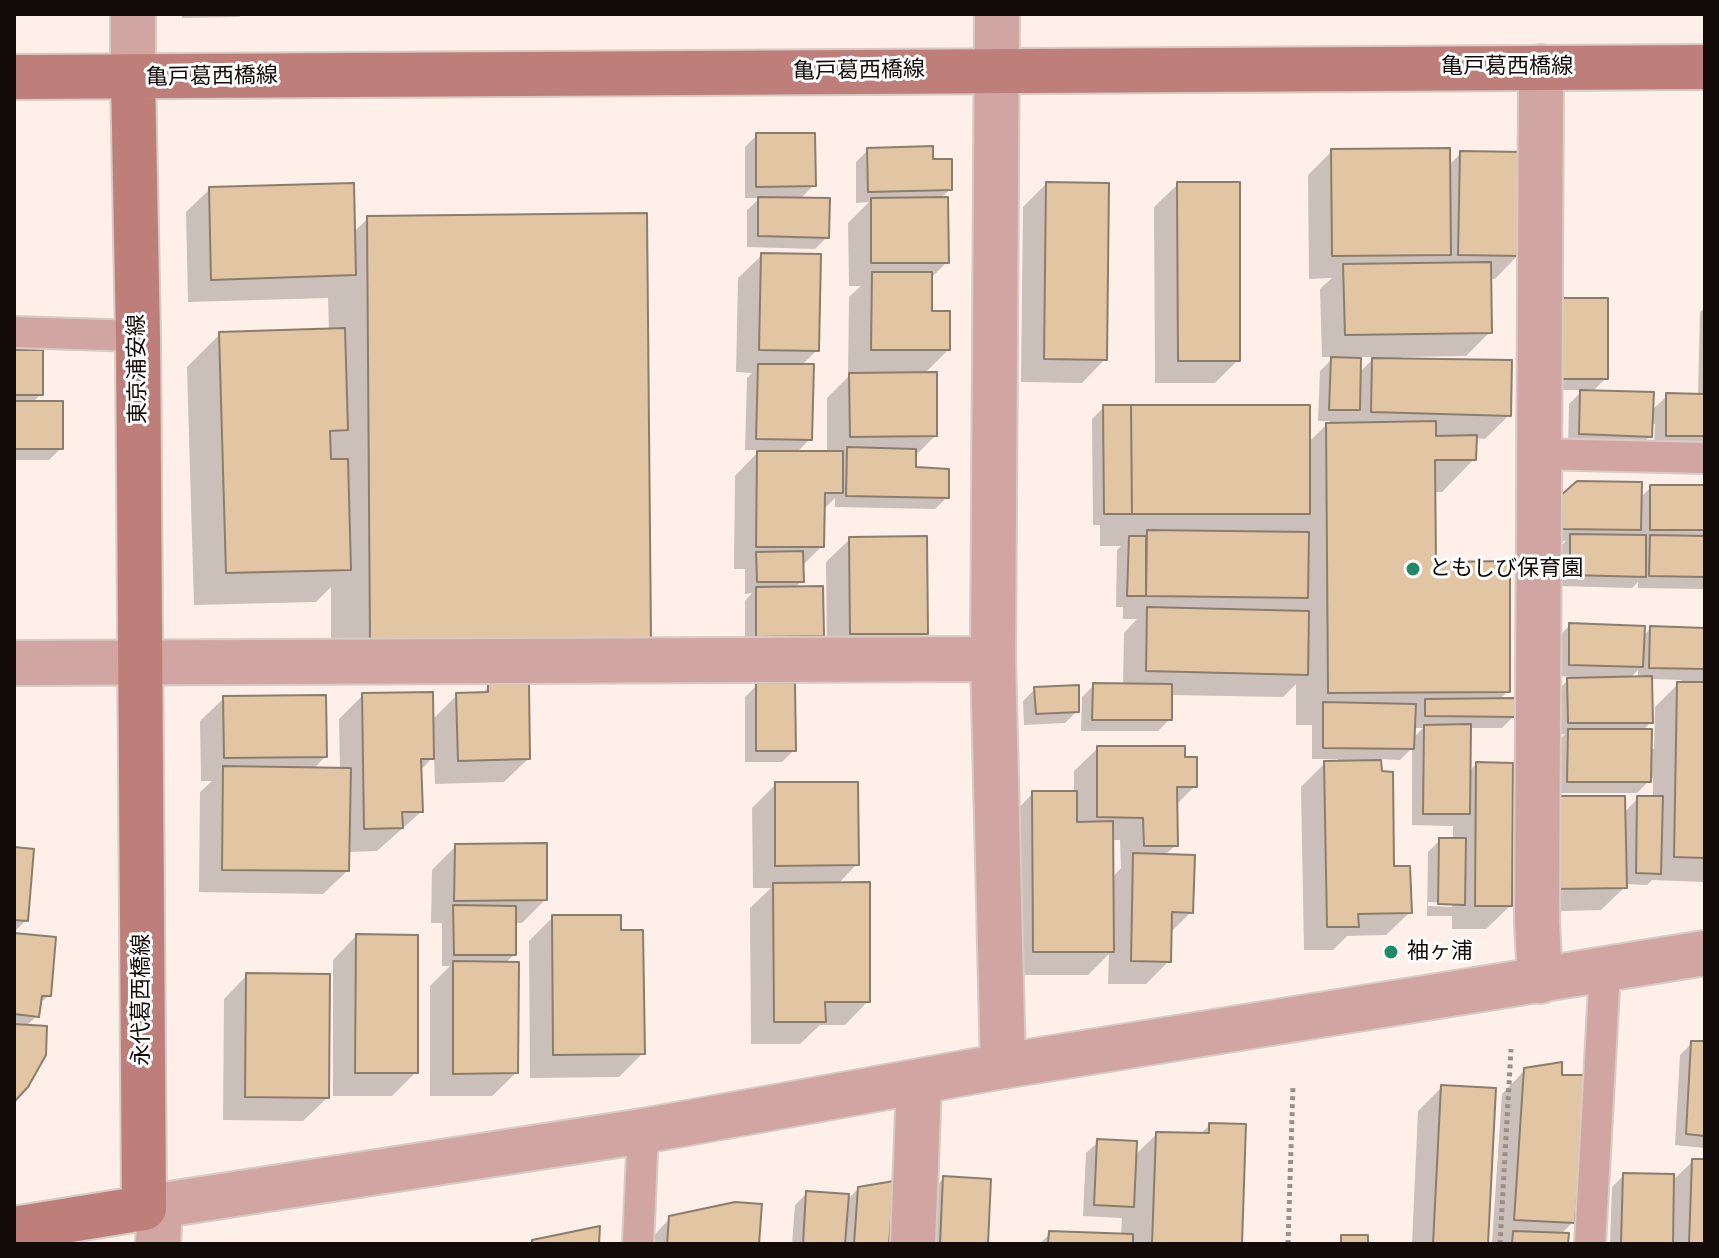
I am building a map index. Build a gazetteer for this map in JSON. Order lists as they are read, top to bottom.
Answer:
{
  "streets": {
    "main road": ["亀戸葛西橋線", "東京浦安線", "永代葛西橋線"]
  },
  "crossings": [
    ["亀戸葛西橋線", "東京浦安線"],
    ["東京浦安線", "永代葛西橋線"]
  ],
  "places": ["ともしび保育園", "袖ヶ浦"]
}
